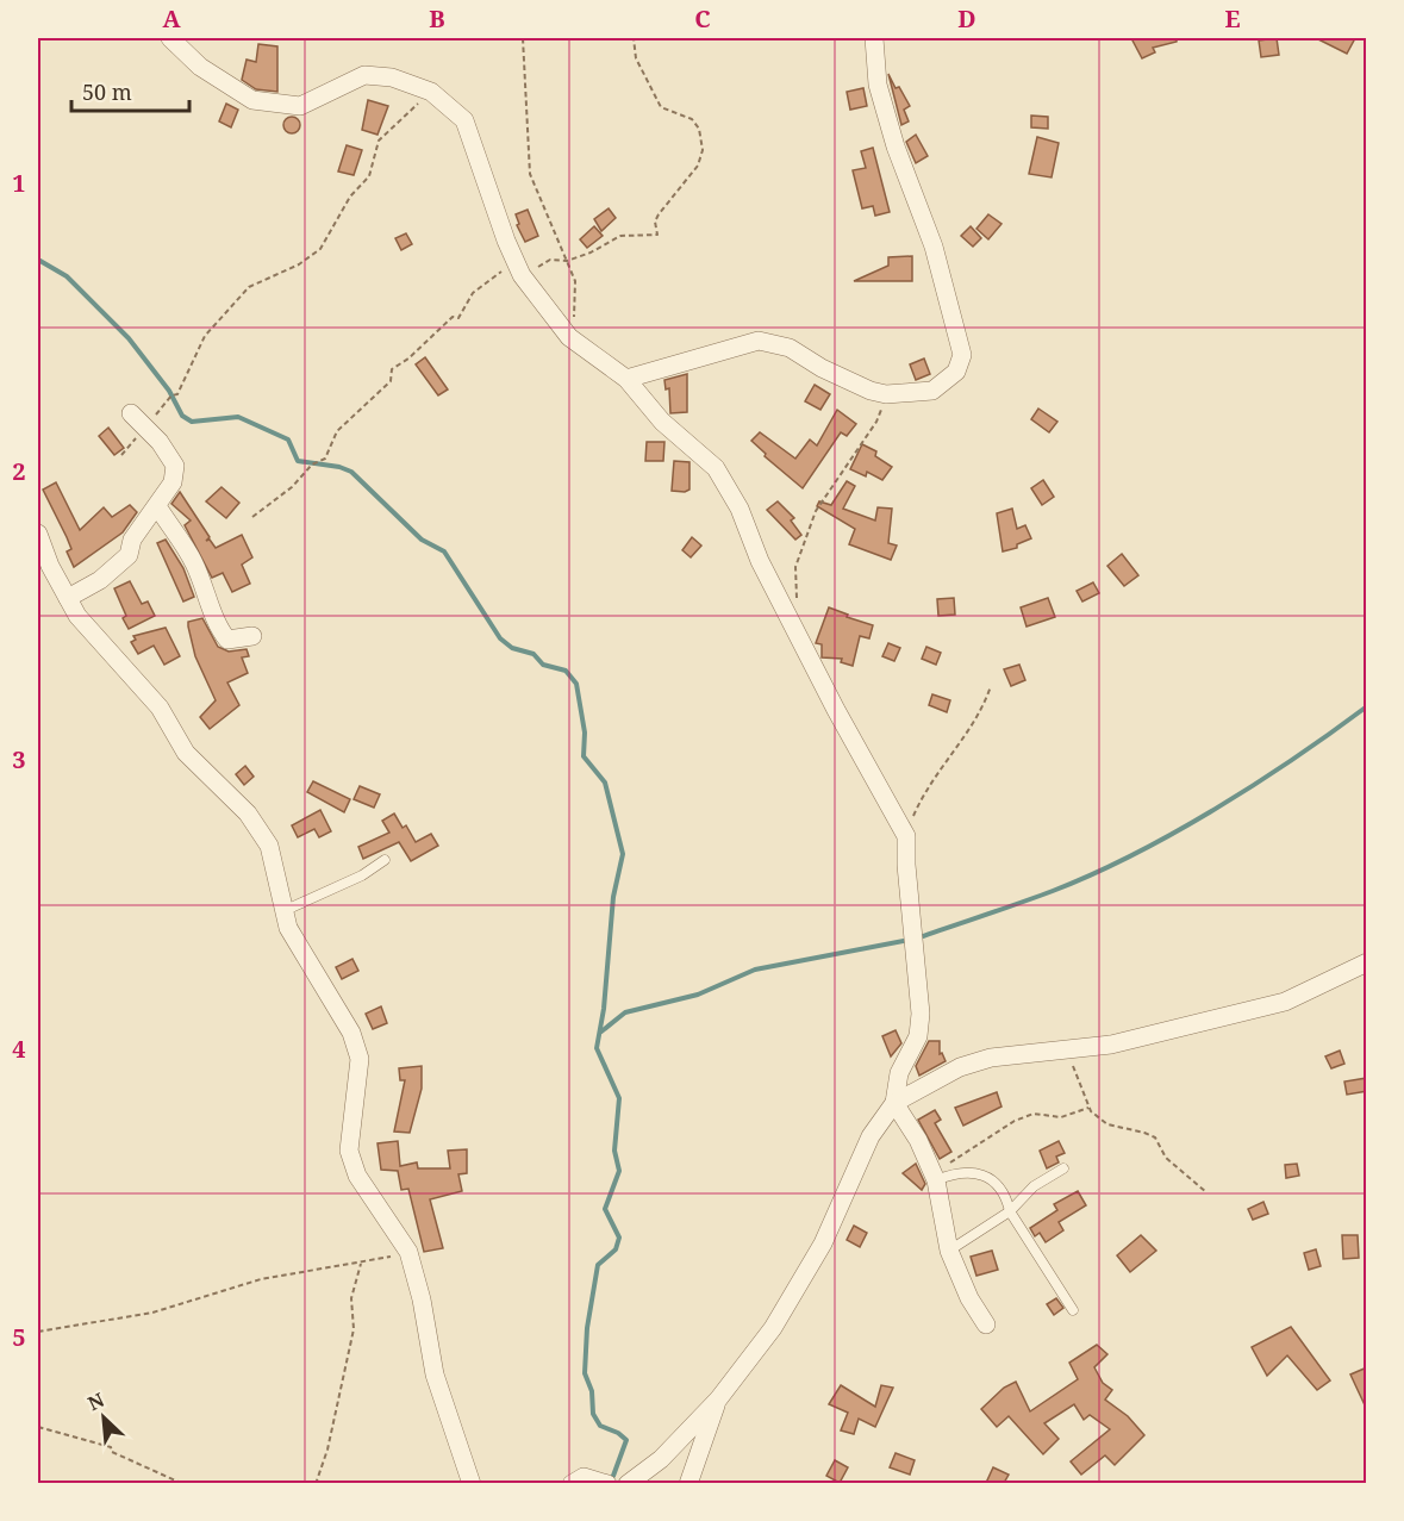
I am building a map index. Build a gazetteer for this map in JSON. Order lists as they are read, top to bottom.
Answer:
{
  "scale_bar": "50 m",
  "north": "top left",
  "grid": {
    "columns": [
      "A",
      "B",
      "C",
      "D",
      "E"
    ],
    "rows": [
      "1",
      "2",
      "3",
      "4",
      "5"
    ]
  }
}
